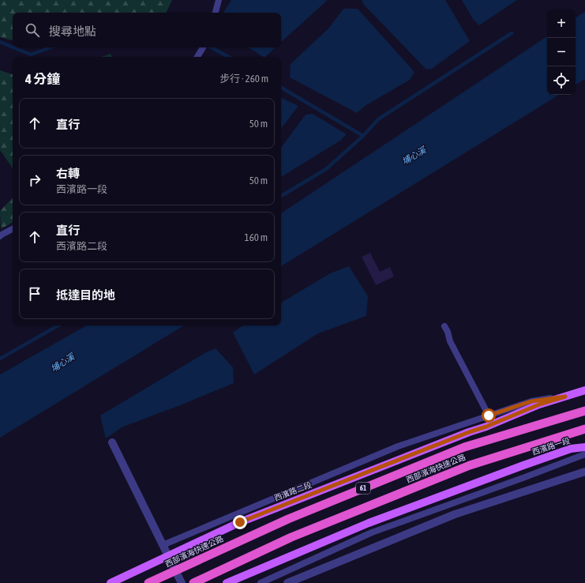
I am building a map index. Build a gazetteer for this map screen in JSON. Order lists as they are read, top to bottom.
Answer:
{
  "streets": {
    "highway": ["西部濱海快速公路", "61"],
    "main road": ["西濱路一段", "西濱路二段"]
  },
  "crossings": [
    ["61", "西濱路二段"]
  ],
  "water": ["埔心溪"],
  "page": {
    "map_buttons": ["+", "−"],
    "search": "搜尋地點",
    "heading": ["4 分鐘", "步行 · 260 m"],
    "list": [
      ["直行", "50 m"],
      ["右轉", "西濱路一段", "50 m"],
      ["直行", "西濱路二段", "160 m"],
      "抵達目的地"
    ]
  }
}
